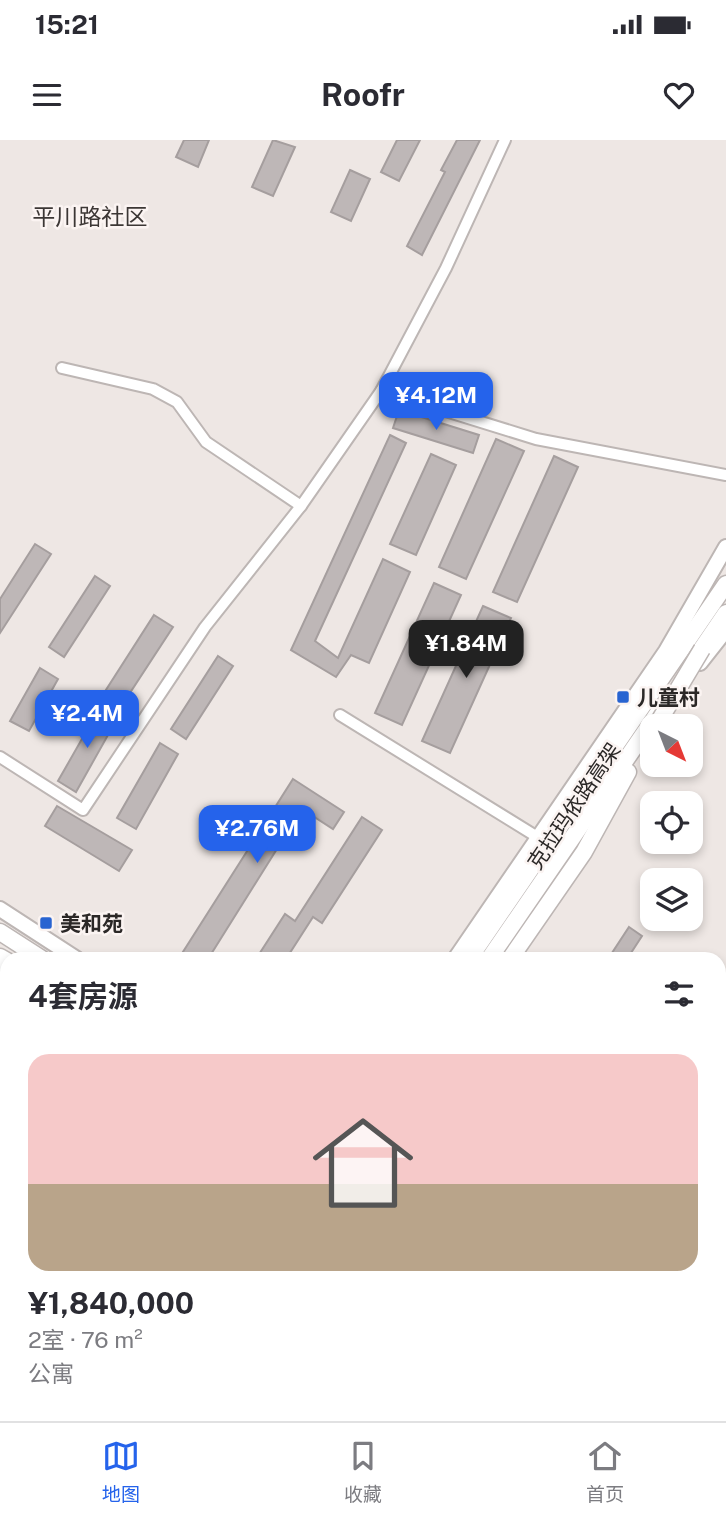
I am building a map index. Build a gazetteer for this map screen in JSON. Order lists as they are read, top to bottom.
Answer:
{
  "streets": {
    "highway": ["克拉玛依路高架"]
  },
  "districts": ["平川路社区"],
  "places": {
    "transit": ["儿童村", "美和苑"]
  },
  "north": "bottom right",
  "page": {
    "status": "15:21",
    "header": "Roofr",
    "price": [
      "¥4.12M",
      "¥1.84M",
      "¥2.4M",
      "¥2.76M"
    ],
    "heading": "4套房源",
    "list": [
      {
        "name": "¥1,840,000",
        "note": "2室 · 76 m² · 公寓"
      }
    ],
    "tabs": ["地图", "收藏", "首页"]
  }
}
